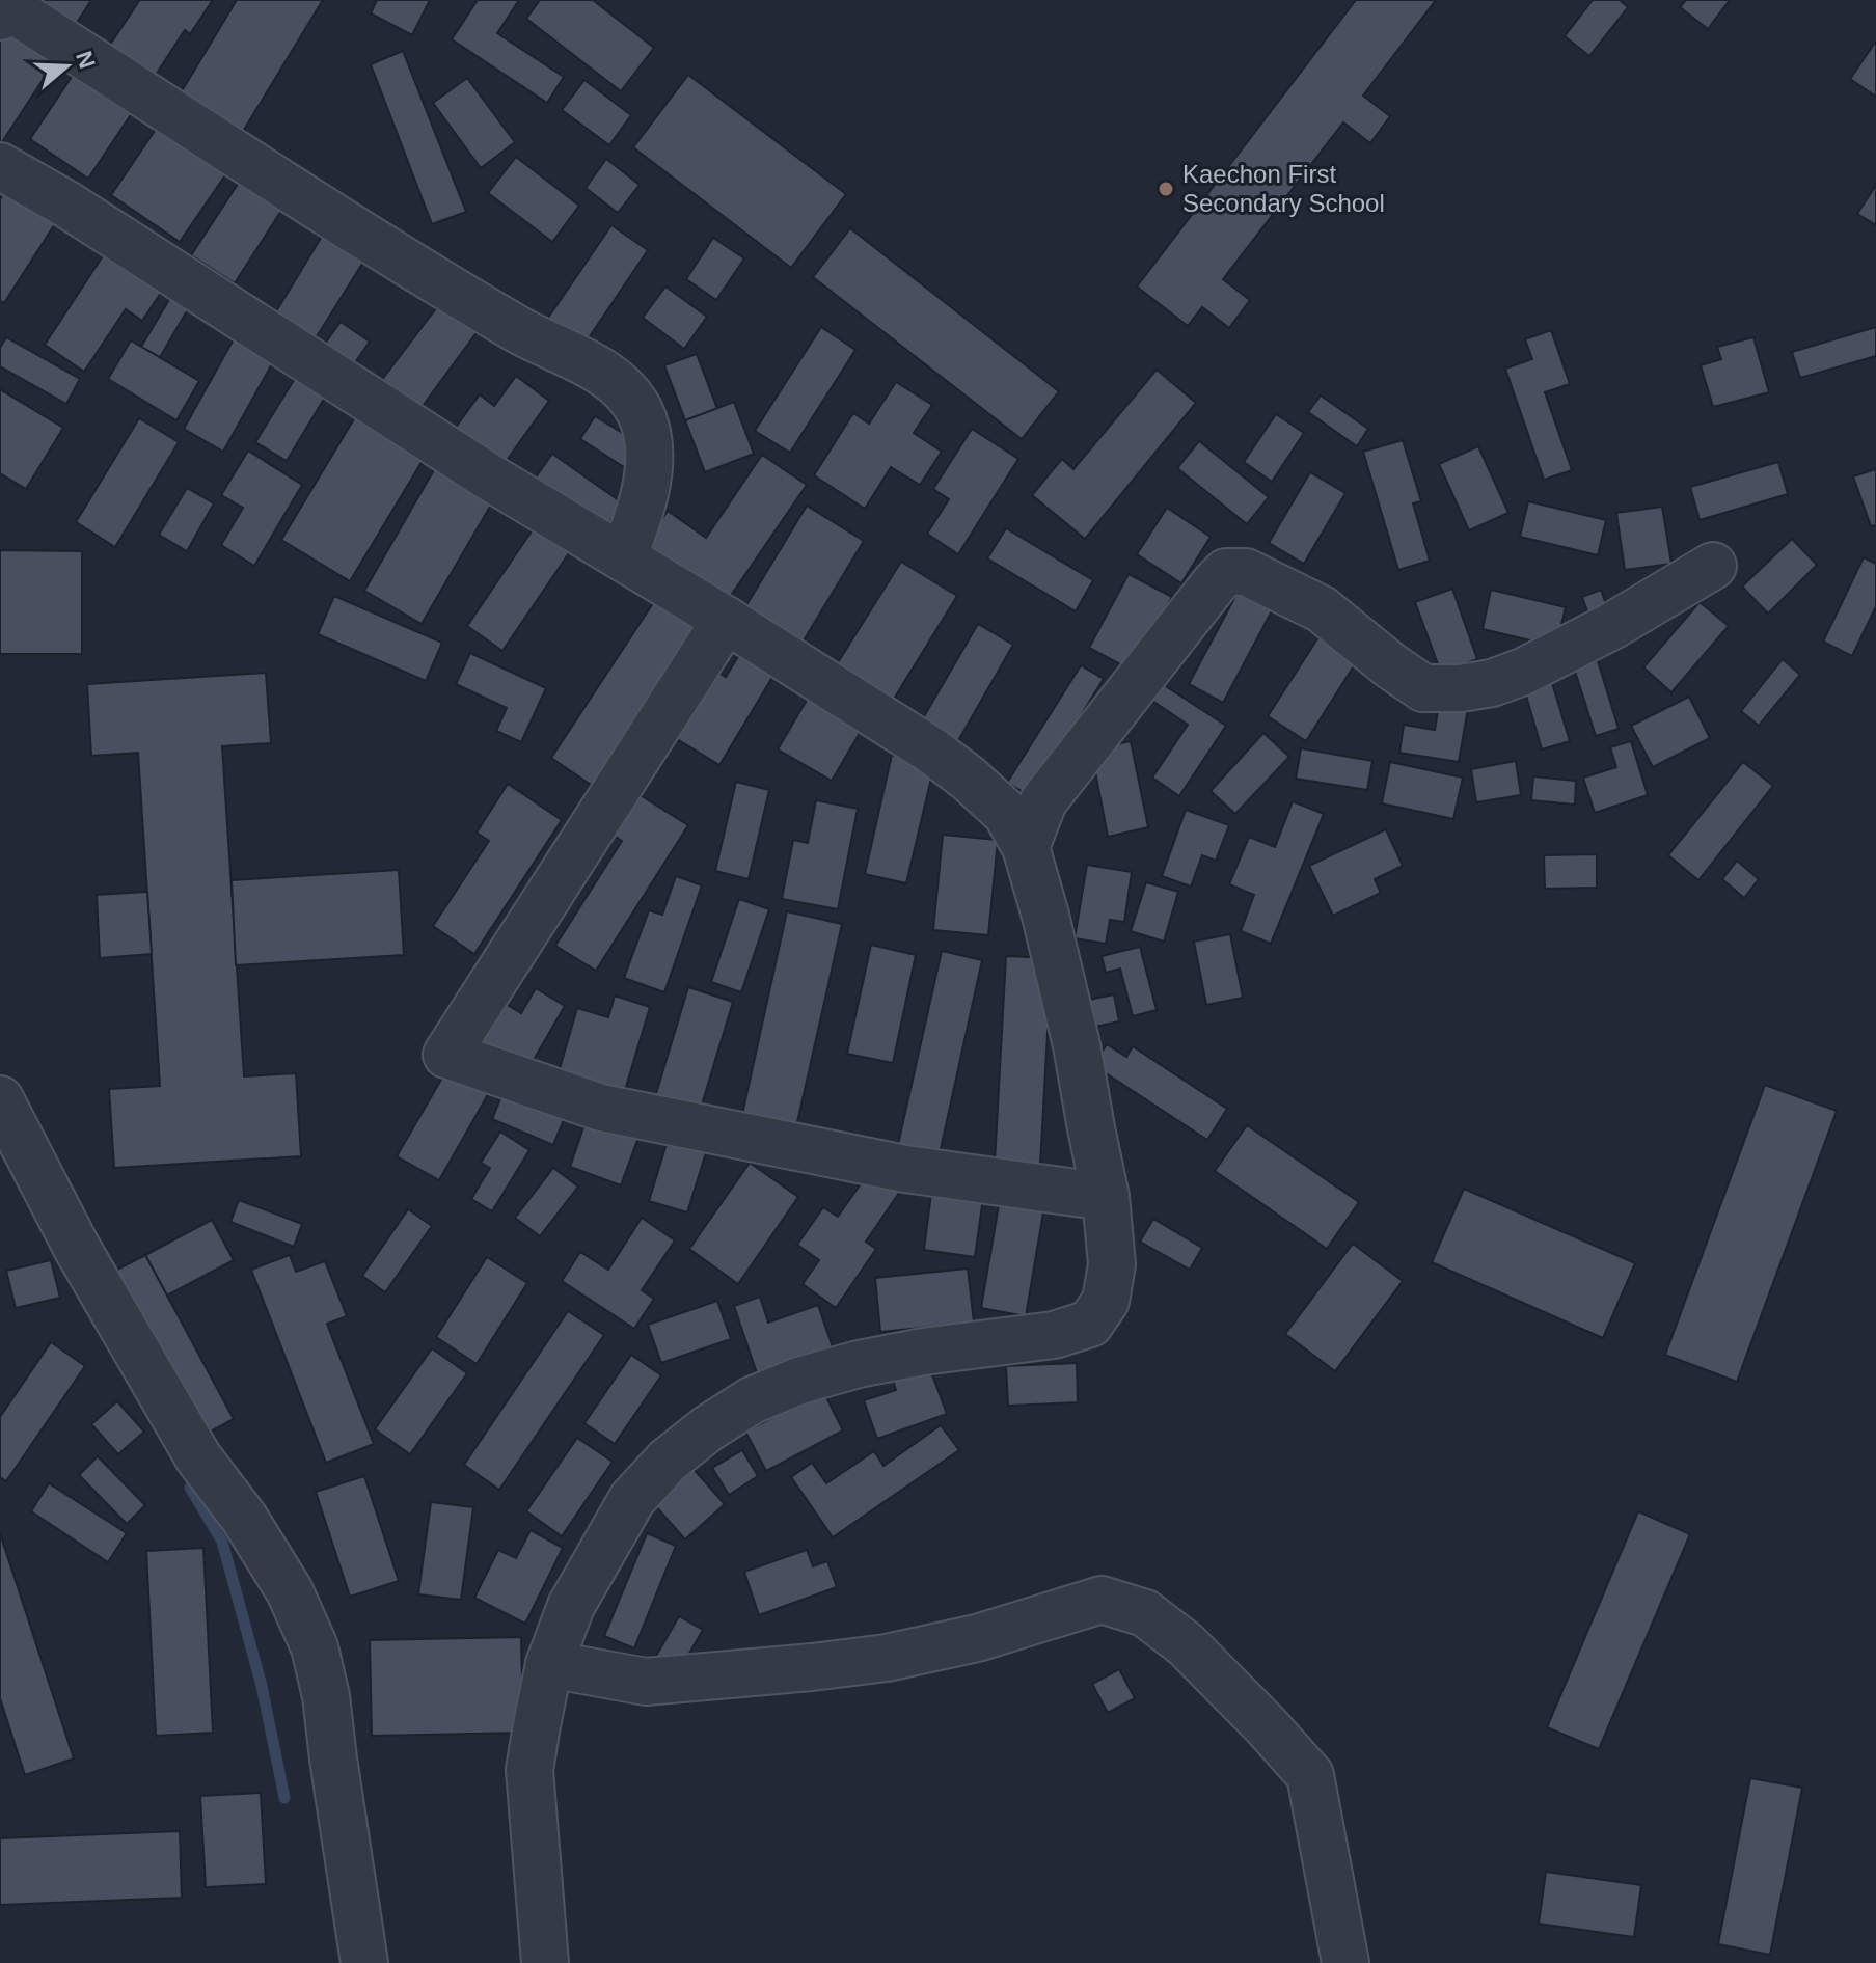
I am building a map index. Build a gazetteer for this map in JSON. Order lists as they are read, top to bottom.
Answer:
{
  "places": ["Kaechon First Secondary School"],
  "north": "right"
}
